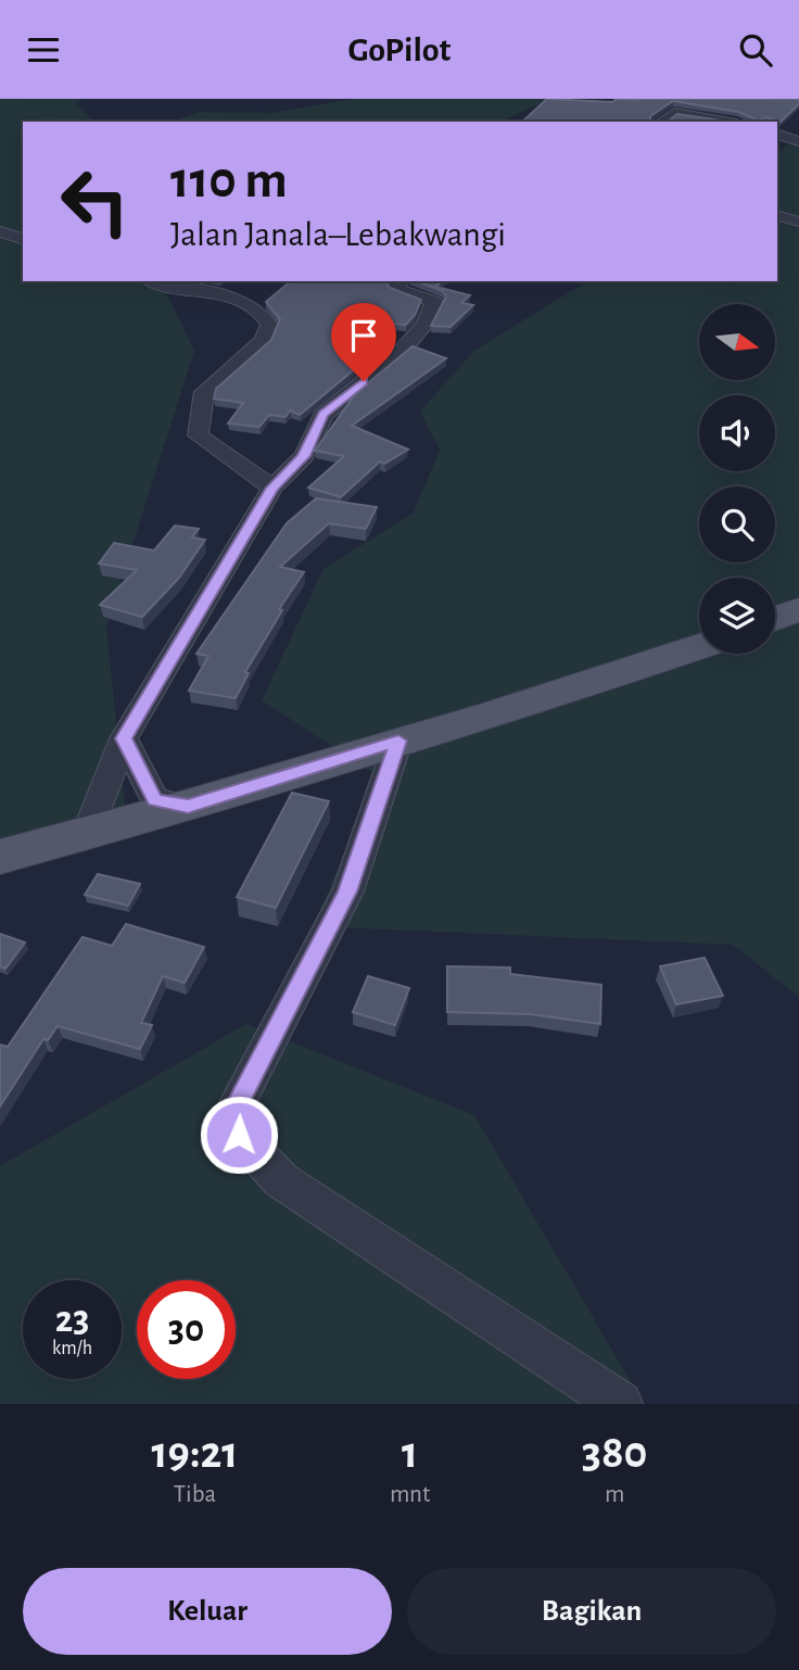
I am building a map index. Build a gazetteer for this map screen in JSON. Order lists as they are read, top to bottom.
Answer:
{
  "north": "right",
  "page": {
    "header": "GoPilot",
    "turn": ["110 m", "Jalan Janala–Lebakwangi"],
    "speed": "23 km/h",
    "limit": "30",
    "eta": [
      "19:21",
      "Tiba",
      "1",
      "mnt",
      "380",
      "m"
    ],
    "buttons": ["Keluar", "Bagikan"]
  }
}
